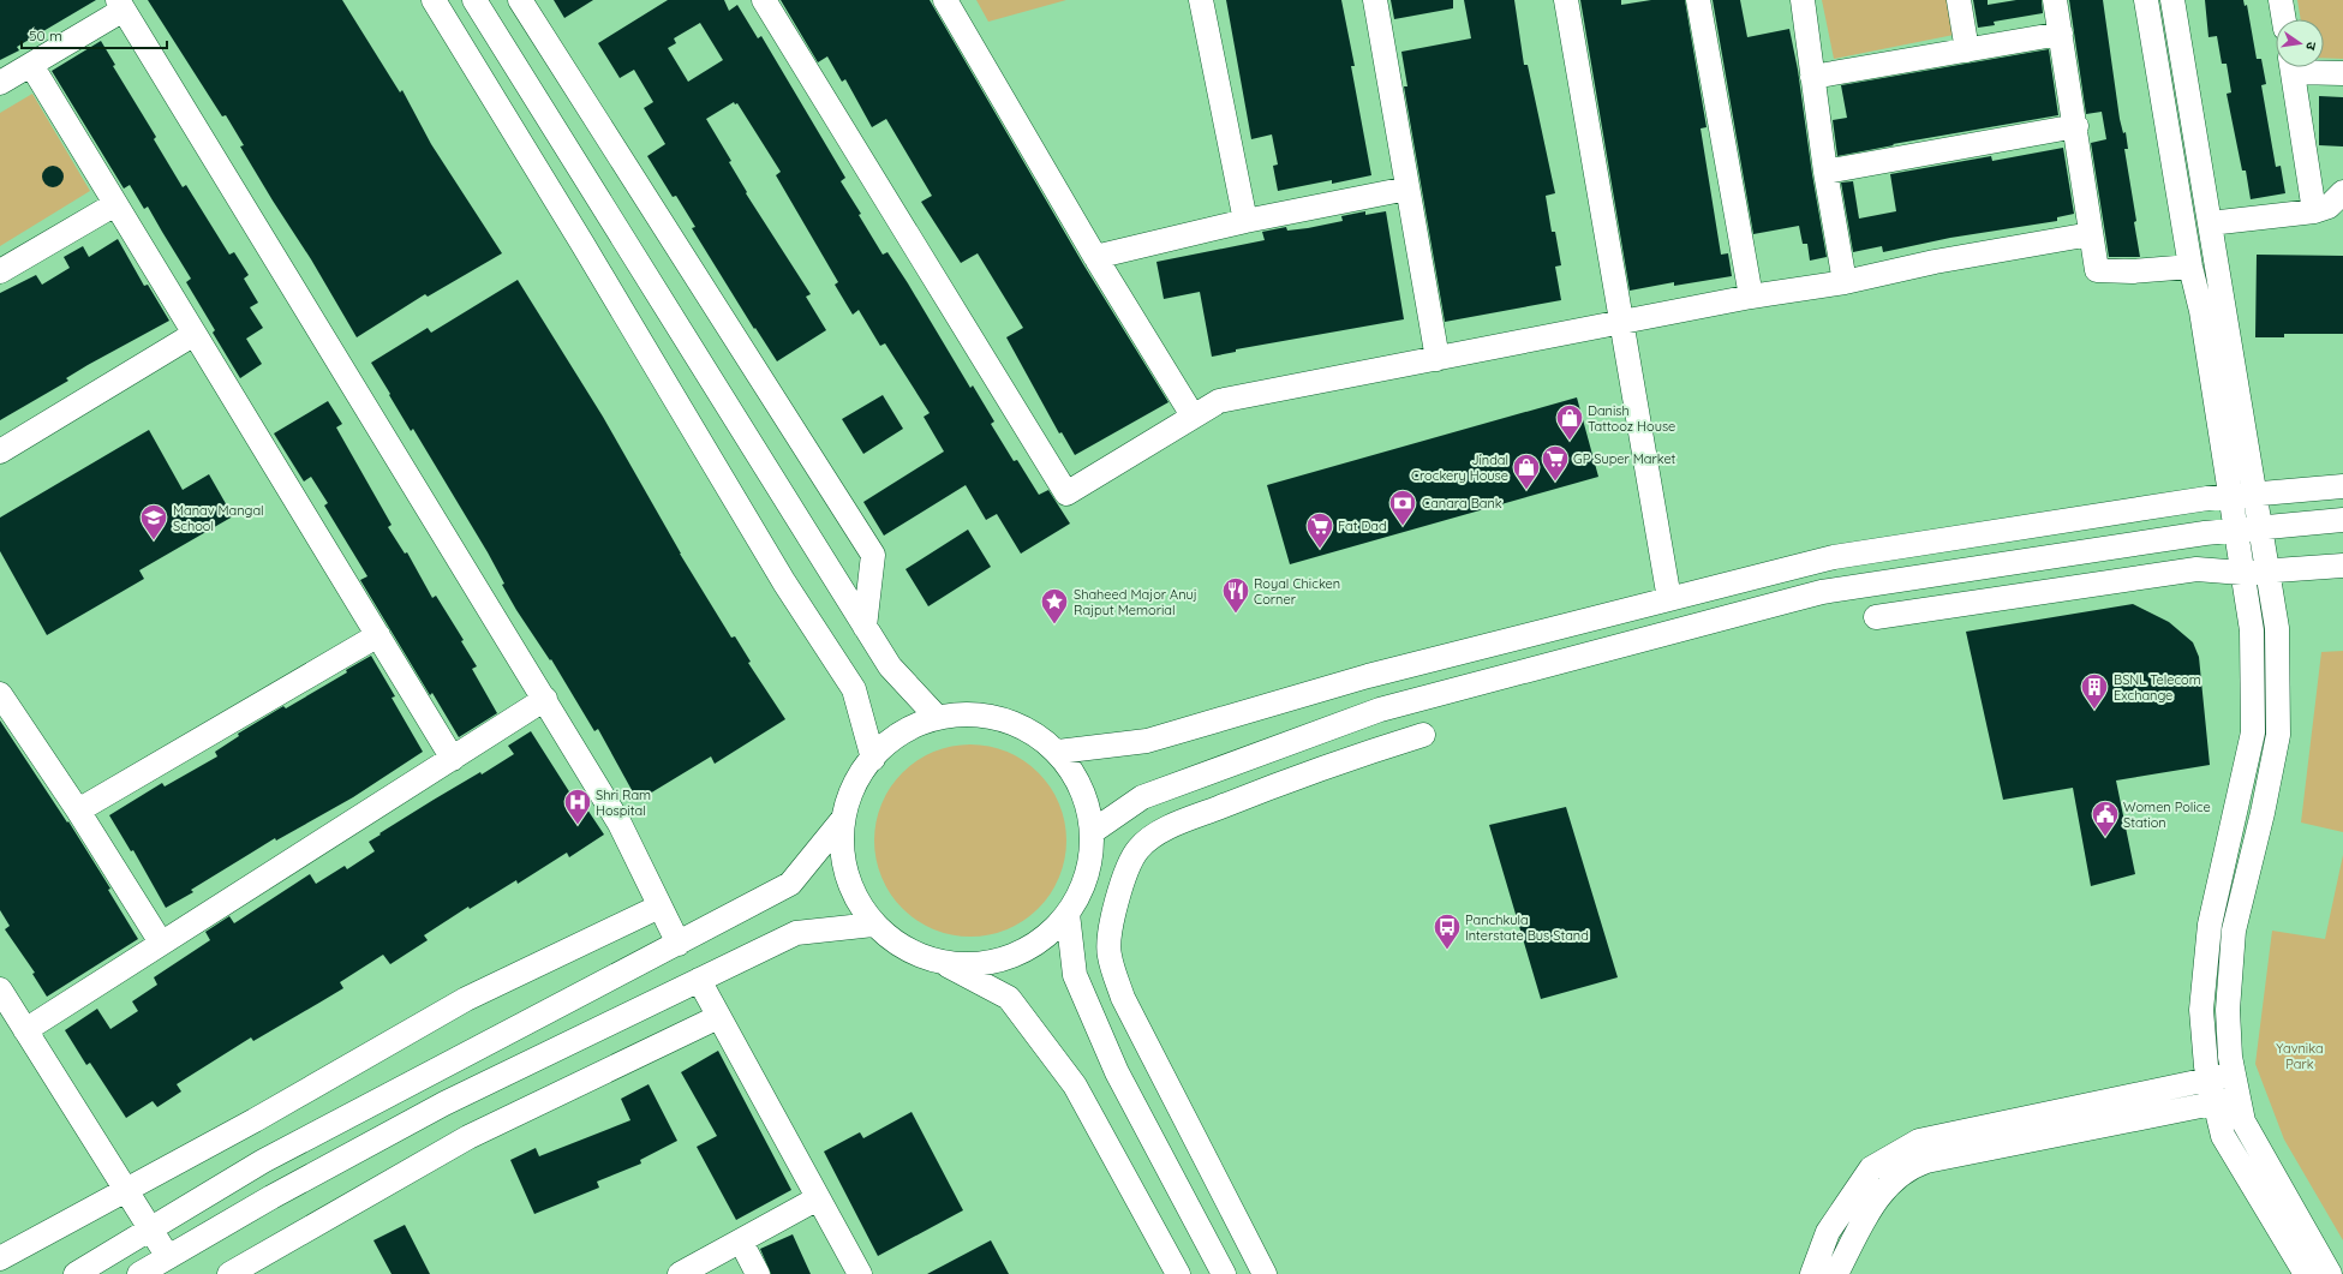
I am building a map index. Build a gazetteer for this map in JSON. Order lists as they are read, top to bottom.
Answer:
{
  "parks": ["Yavnika Park"],
  "places": {
    "shop": ["Danish Tattooz House", "Jindal Crockery House"],
    "supermarket": ["GP Super Market", "Fat Dad"],
    "bank": ["Canara Bank"],
    "school or university": ["Manav Mangal School"],
    "restaurant": ["Royal Chicken Corner"],
    "place": ["Shaheed Major Anuj Rajput Memorial"],
    "building": ["BSNL Telecom Exchange"],
    "hospital": ["Shri Ram Hospital"],
    "public building": ["Women Police Station"],
    "bus stop": ["Panchkula Interstate Bus Stand"]
  },
  "scale_bar": "50 m",
  "north": "right"
}
